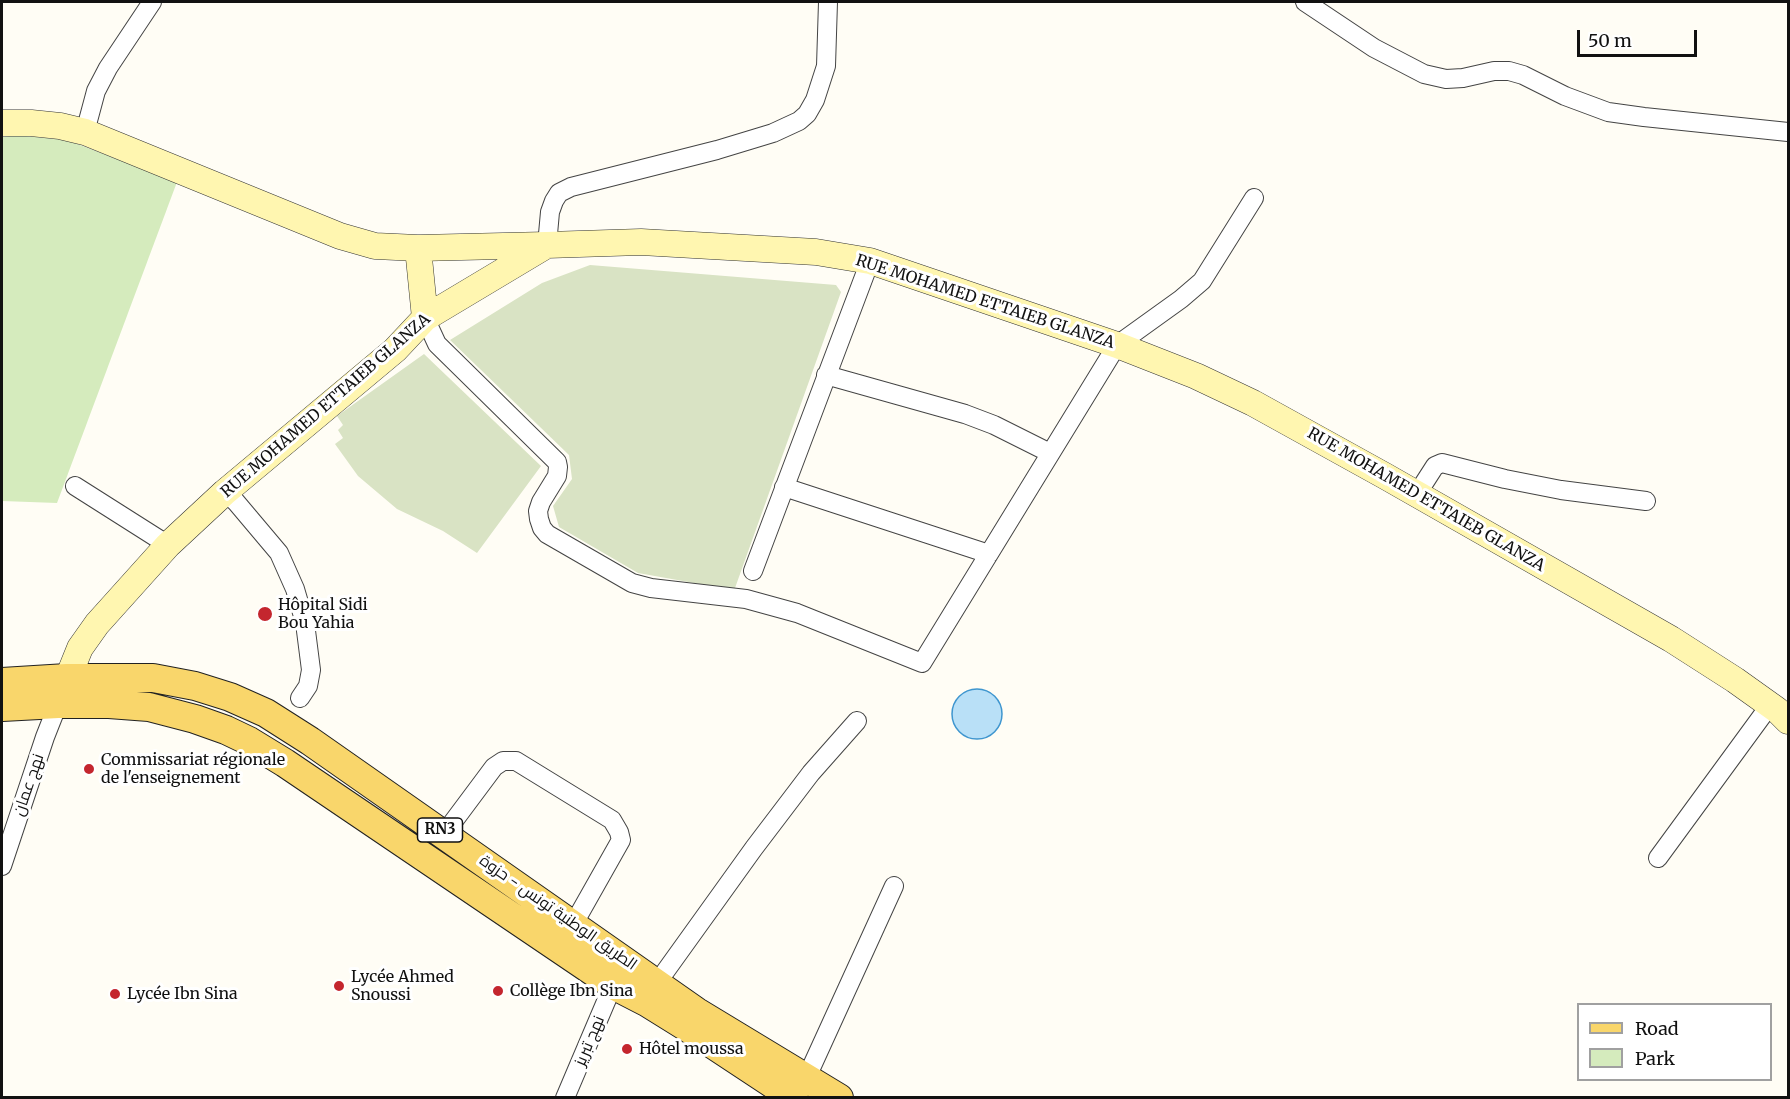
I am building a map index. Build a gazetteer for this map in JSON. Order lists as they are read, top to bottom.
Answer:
{
  "streets": {
    "main road": ["RN3", "الطريق الوطنية تونس - حزوة"],
    "street": ["RUE MOHAMED ETTAIEB GLANZA", "نهج عمان", "نهج تبريز"]
  },
  "crossings": [
    ["RUE MOHAMED ETTAIEB GLANZA", "نهج عمان"],
    ["RUE MOHAMED ETTAIEB GLANZA", "الطريق الوطنية تونس - حزوة"],
    ["نهج عمان", "الطريق الوطنية تونس - حزوة"],
    ["الطريق الوطنية تونس - حزوة", "نهج تبريز"]
  ],
  "places": [
    "Hôpital Sidi Bou Yahia",
    "Commissariat régionale de l'enseignement",
    "Lycée Ahmed Snoussi",
    "Collège Ibn Sina",
    "Lycée Ibn Sina",
    "Hôtel moussa"
  ],
  "legend": ["Road", "Park"],
  "scale_bar": "50 m"
}
